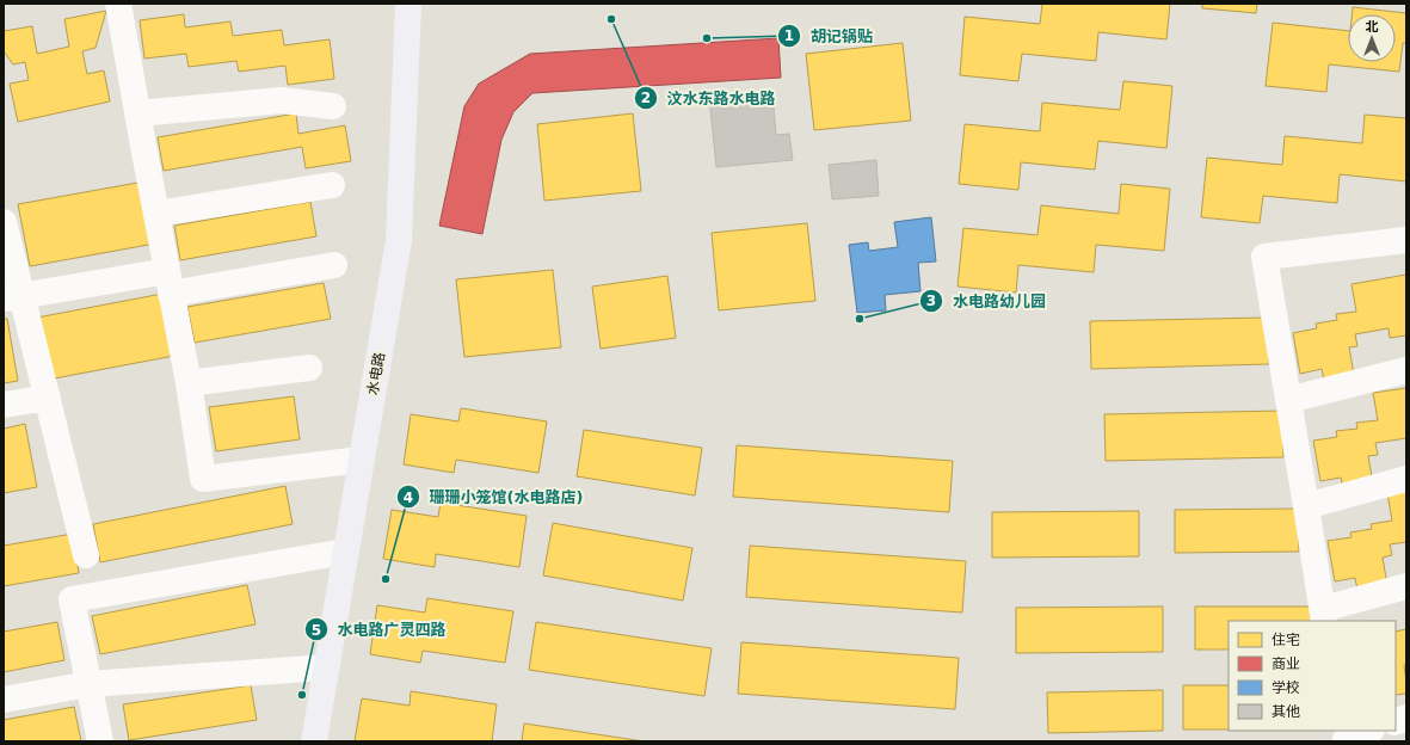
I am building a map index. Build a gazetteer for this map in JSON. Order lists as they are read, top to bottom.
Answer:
{
  "streets": {
    "main road": ["水电路"]
  },
  "places": [
    "汶水东路水电路",
    "胡记锅贴",
    "水电路幼儿园",
    "珊珊小笼馆(水电路店)",
    "水电路广灵四路"
  ],
  "legend": [
    "住宅",
    "商业",
    "学校",
    "其他"
  ],
  "north": "top"
}
